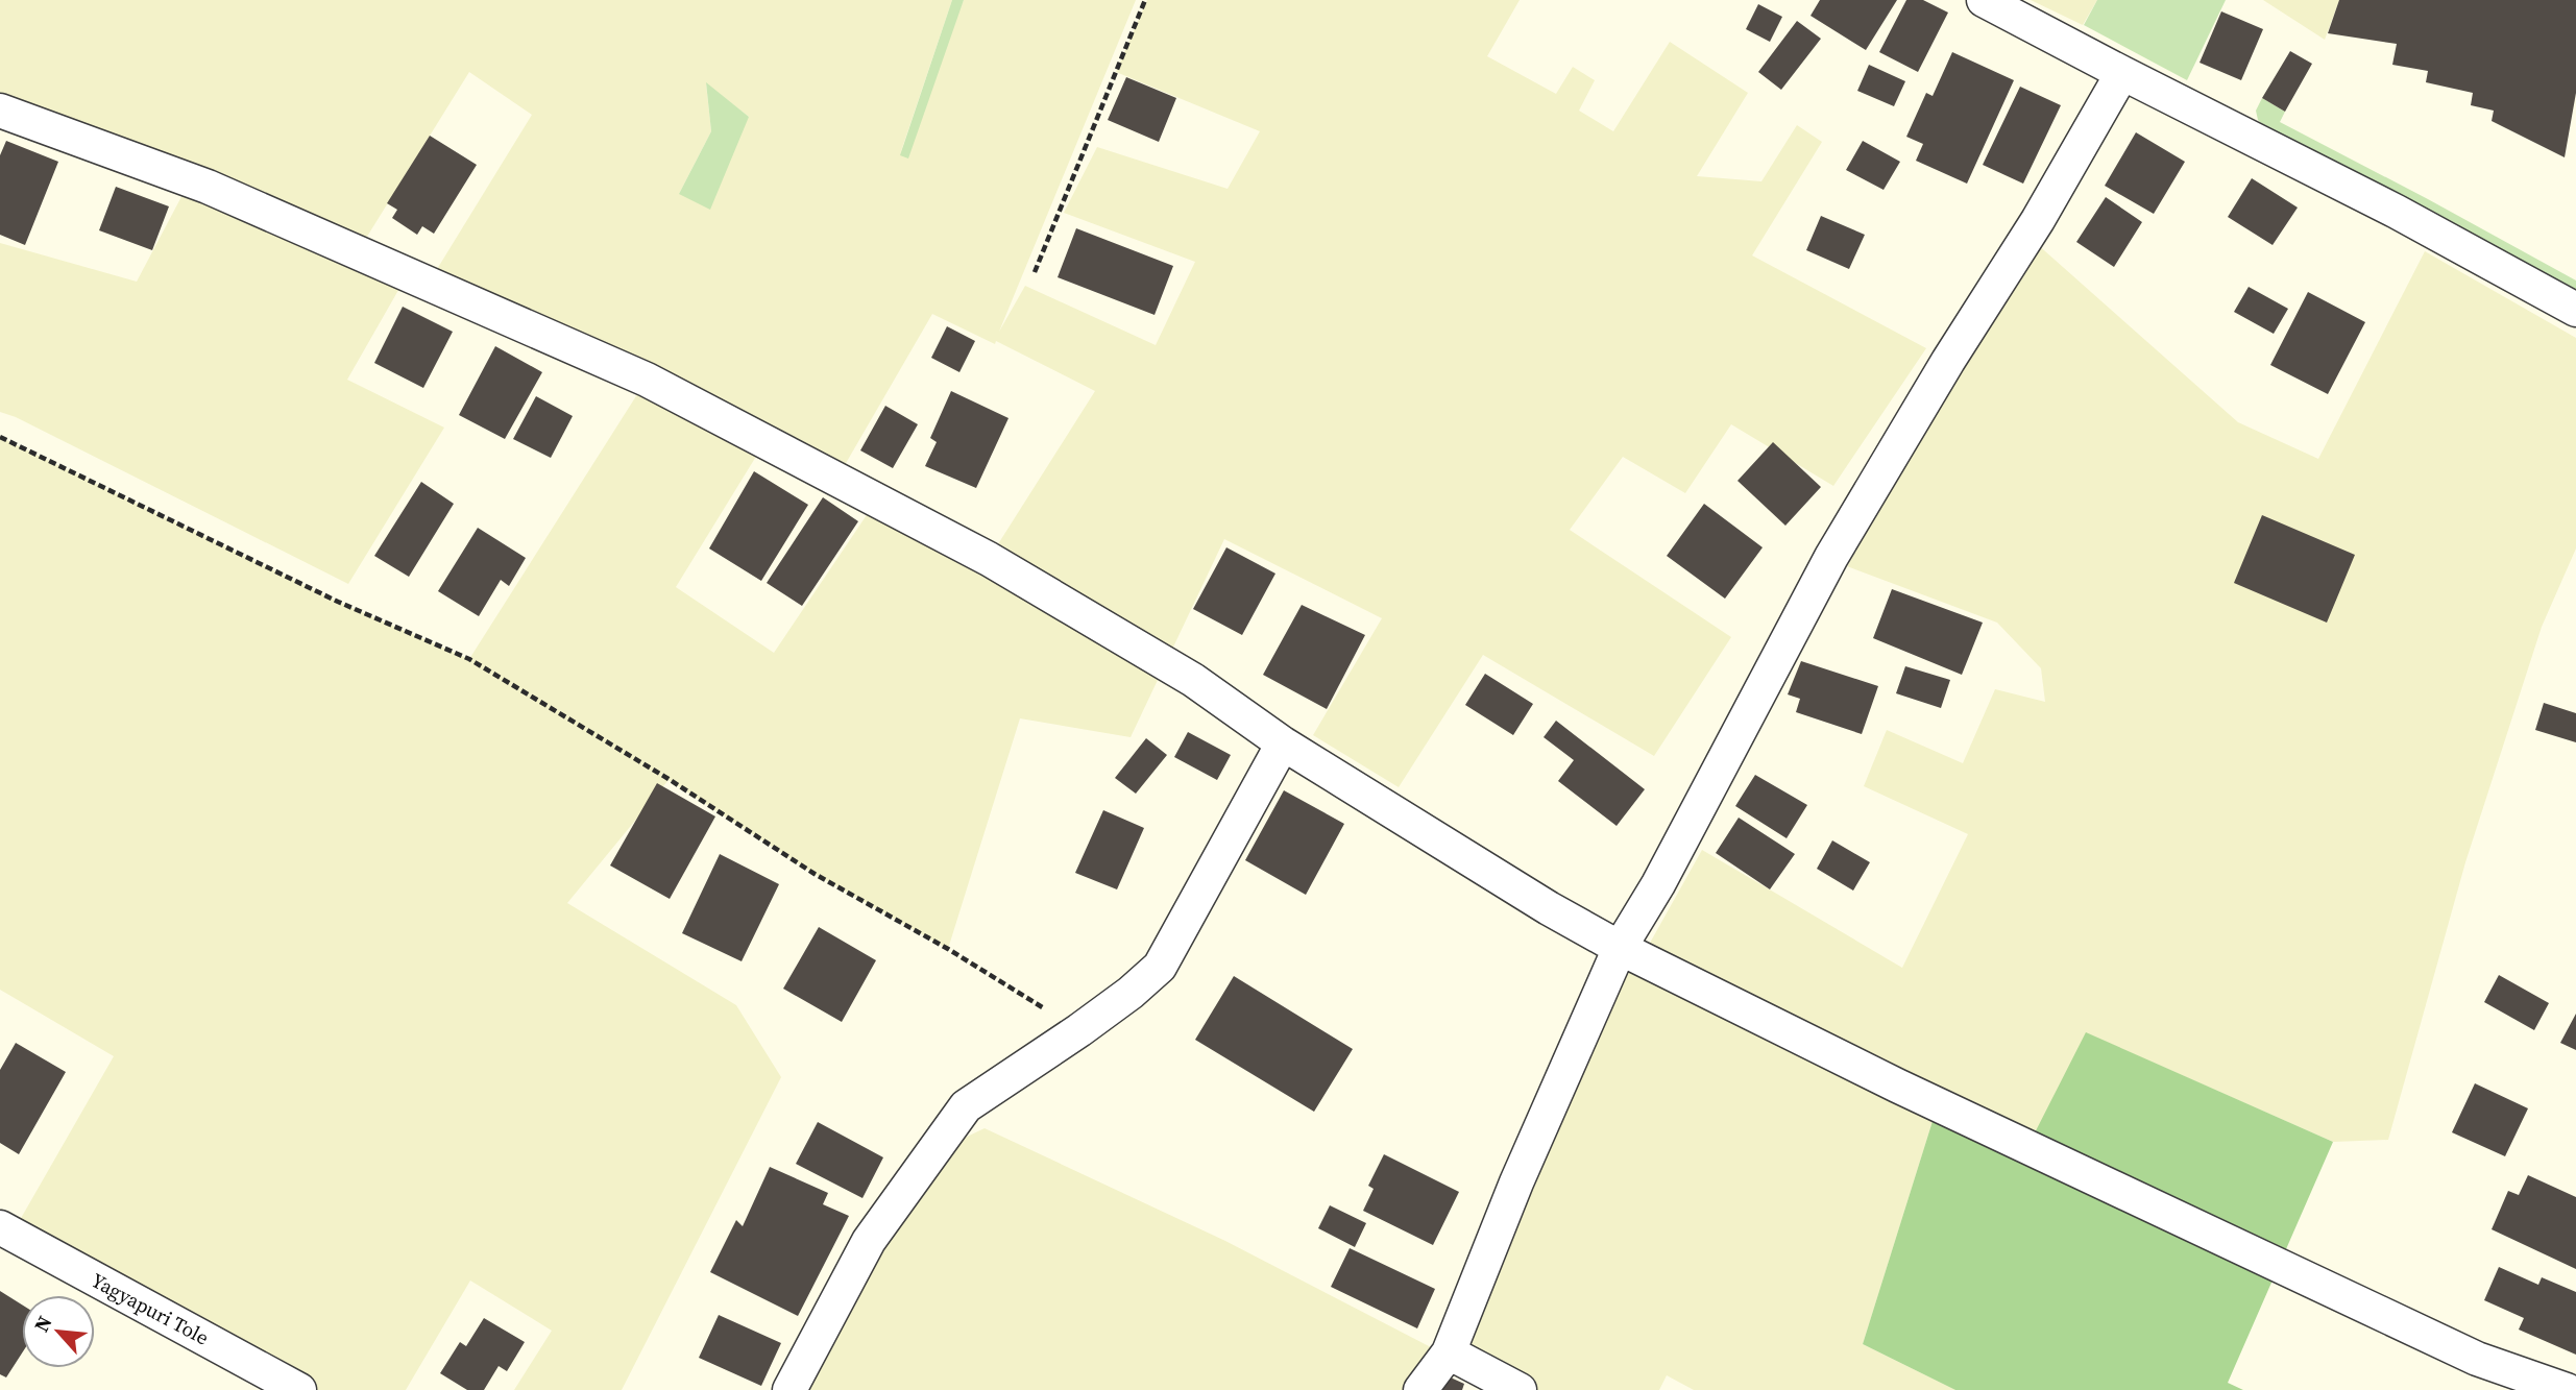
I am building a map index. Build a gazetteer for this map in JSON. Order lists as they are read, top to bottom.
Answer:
{
  "streets": {
    "street": ["Yagyapuri Tole"]
  },
  "north": "top left"
}
